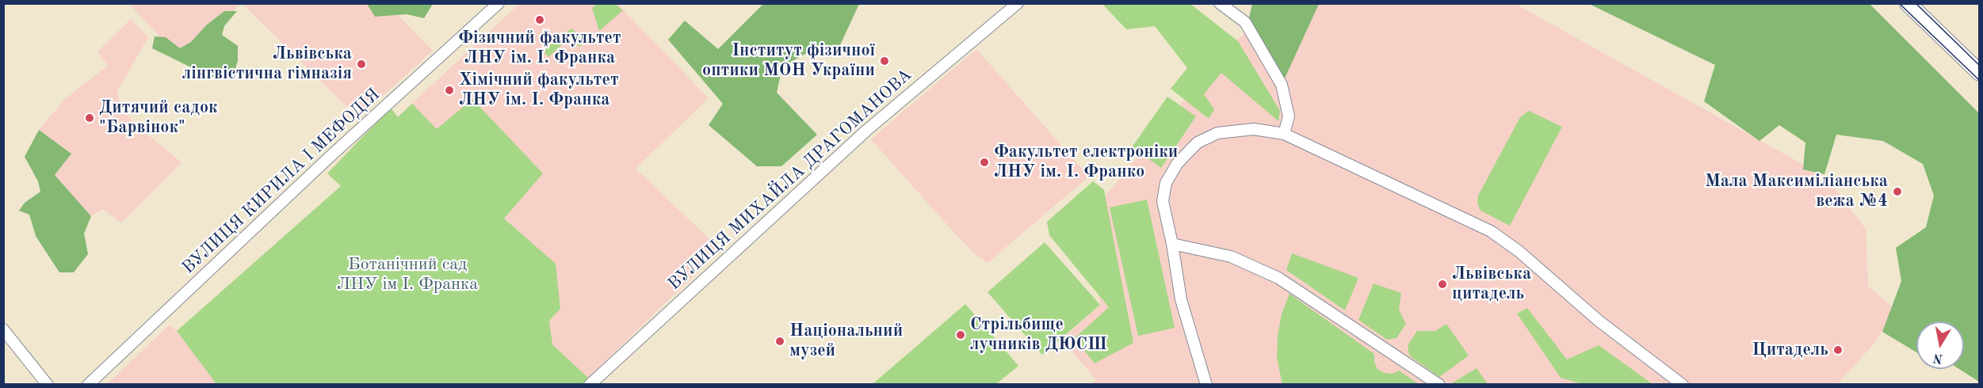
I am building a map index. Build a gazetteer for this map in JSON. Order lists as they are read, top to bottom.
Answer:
{
  "streets": {
    "street": ["ВУЛИЦЯ МИХАЙЛА ДРАГОМАНОВА", "ВУЛИЦЯ КИРИЛА І МЕФОДІЯ"]
  },
  "parks": ["Ботанічний сад ЛНУ ім І. Франка"],
  "places": [
    "Фізичний факультет ЛНУ ім. І. Франка",
    "Інститут фізичної оптики МОН України",
    "Львівська лінгвістична гімназія",
    "Хімічний факультет ЛНУ ім. І. Франка",
    "Дитячий садок \"Барвінок\"",
    "Факультет електроніки ЛНУ ім. І. Франко",
    "Мала Максиміліанська вежа №4",
    "Львівська цитадель",
    "Стрільбище лучників ДЮСШ",
    "Національний музей",
    "Цитадель"
  ],
  "north": "bottom"
}
